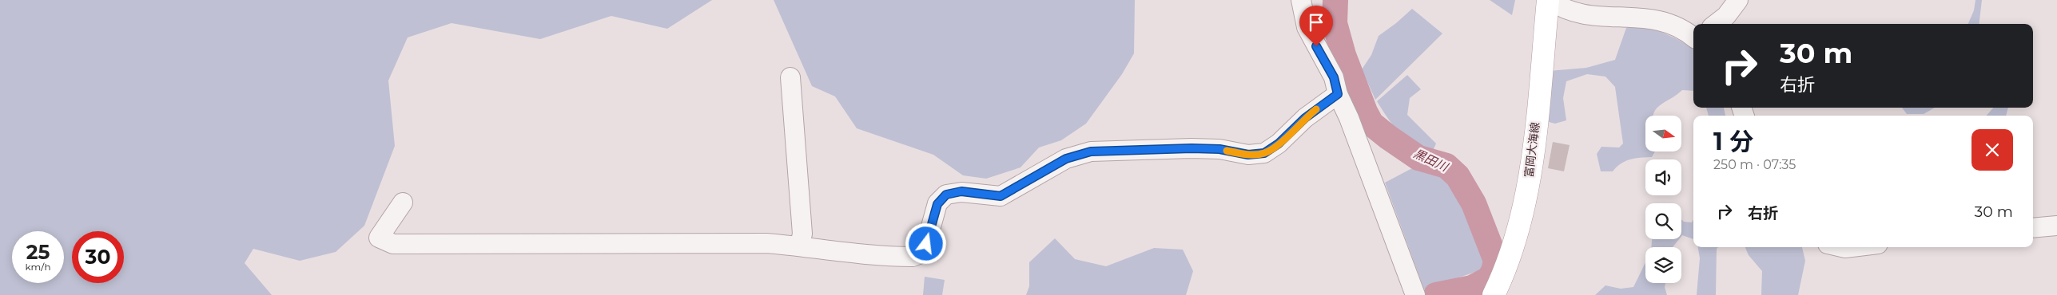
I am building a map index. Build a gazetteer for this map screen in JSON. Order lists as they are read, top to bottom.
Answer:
{
  "streets": {
    "main road": ["富岡大海線"]
  },
  "water": ["黒田川"],
  "north": "right",
  "page": {
    "turn": ["30 m", "右折"],
    "heading": ["1 分", "250 m · 07:35"],
    "list": [
      {
        "name": "右折",
        "value": "30 m"
      }
    ],
    "speed": "25 km/h",
    "limit": "30"
  }
}
